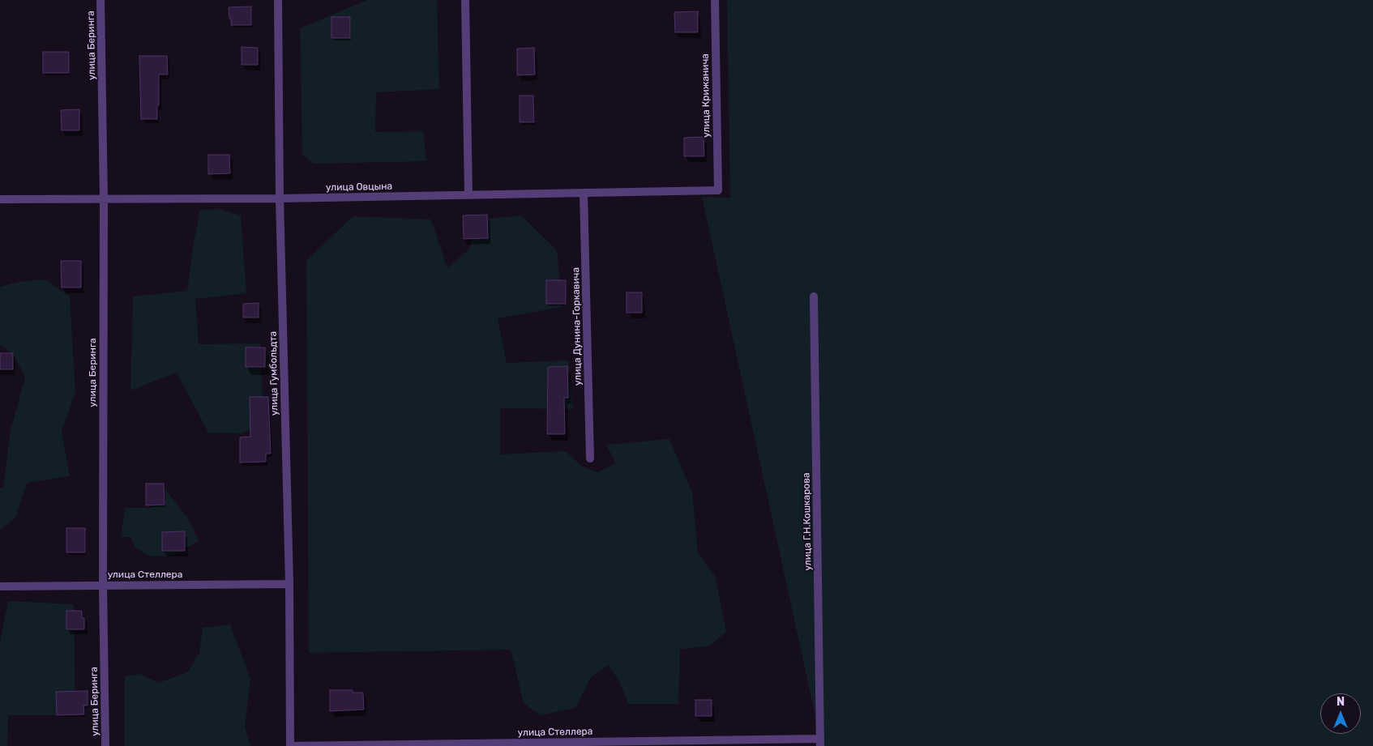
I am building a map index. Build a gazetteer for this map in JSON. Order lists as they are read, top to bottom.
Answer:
{
  "streets": {
    "street": [
      "улица Беринга",
      "улица Крижанича",
      "улица Овцына",
      "улица Дунина-Горкавича",
      "улица Гумбольдта",
      "улица Г.Н.Кошкарова",
      "улица Стеллера"
    ]
  },
  "crossings": [
    ["улица Беринга", "улица Овцына"],
    ["улица Беринга", "улица Стеллера"],
    ["улица Крижанича", "улица Овцына"],
    ["улица Овцына", "улица Дунина-Горкавича"],
    ["улица Овцына", "улица Гумбольдта"],
    ["улица Гумбольдта", "улица Стеллера"],
    ["улица Г.Н.Кошкарова", "улица Стеллера"]
  ],
  "north": "top"
}
